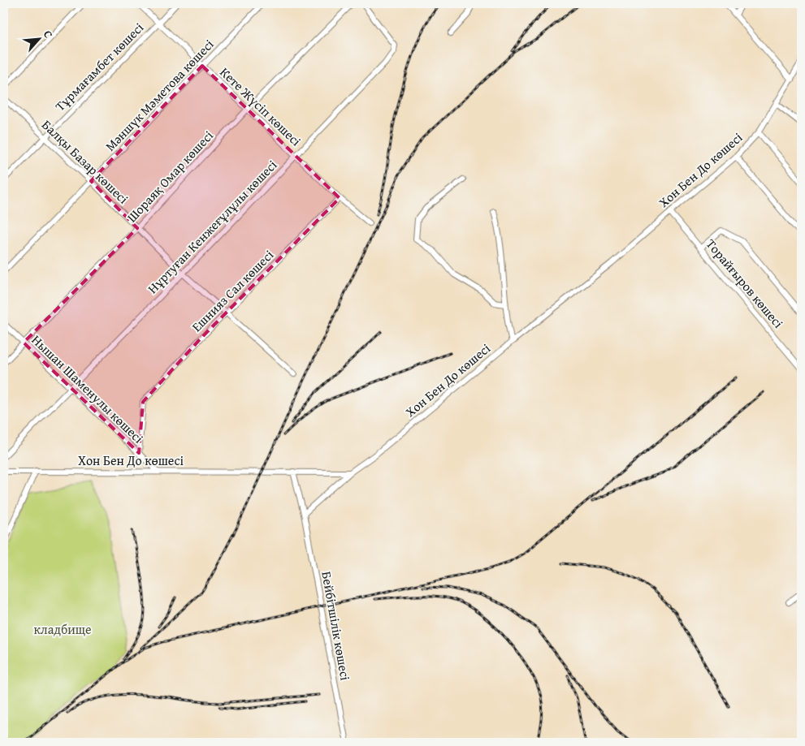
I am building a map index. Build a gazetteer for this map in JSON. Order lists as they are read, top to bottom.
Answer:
{
  "streets": {
    "street": [
      "Тұрмағамбет көшесі",
      "Мәншүк Мәметова көшесі",
      "Кете Жүсіп көшесі",
      "Балқы Базар көшесі",
      "Хон Бен До көшесі",
      "Шораяқ Омар көшесі",
      "Нұртуған Кенжеғұлұлы көшесі",
      "Торайғыров көшесі",
      "Ешнияз Сал көшесі",
      "Нышан Шаменулы көшесі",
      "Бейбітшілік көшесі"
    ]
  },
  "crossings": [
    ["Тұрмағамбет көшесі", "Кете Жүсіп көшесі"],
    ["Тұрмағамбет көшесі", "Балқы Базар көшесі"],
    ["Мәншүк Мәметова көшесі", "Кете Жүсіп көшесі"],
    ["Мәншүк Мәметова көшесі", "Балқы Базар көшесі"],
    ["Кете Жүсіп көшесі", "Шораяқ Омар көшесі"],
    ["Кете Жүсіп көшесі", "Нұртуған Кенжеғұлұлы көшесі"],
    ["Кете Жүсіп көшесі", "Ешнияз Сал көшесі"],
    ["Балқы Базар көшесі", "Шораяқ Омар көшесі"],
    ["Балқы Базар көшесі", "Нұртуған Кенжеғұлұлы көшесі"],
    ["Балқы Базар көшесі", "Ешнияз Сал көшесі"],
    ["Хон Бен До көшесі", "Торайғыров көшесі"],
    ["Хон Бен До көшесі", "Нышан Шаменулы көшесі"],
    ["Хон Бен До көшесі", "Бейбітшілік көшесі"],
    ["Шораяқ Омар көшесі", "Нышан Шаменулы көшесі"],
    ["Нұртуған Кенжеғұлұлы көшесі", "Нышан Шаменулы көшесі"],
    ["Ешнияз Сал көшесі", "Нышан Шаменулы көшесі"]
  ],
  "parks": ["кладбище"],
  "north": "top right"
}
